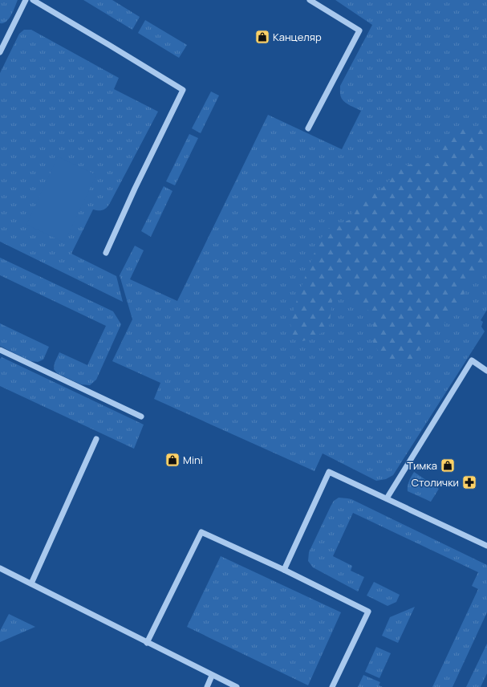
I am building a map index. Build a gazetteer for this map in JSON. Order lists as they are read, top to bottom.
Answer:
{
  "places": {
    "shop": ["Канцеляр", "Mini", "Тимка"],
    "pharmacy": ["Столички"]
  }
}
